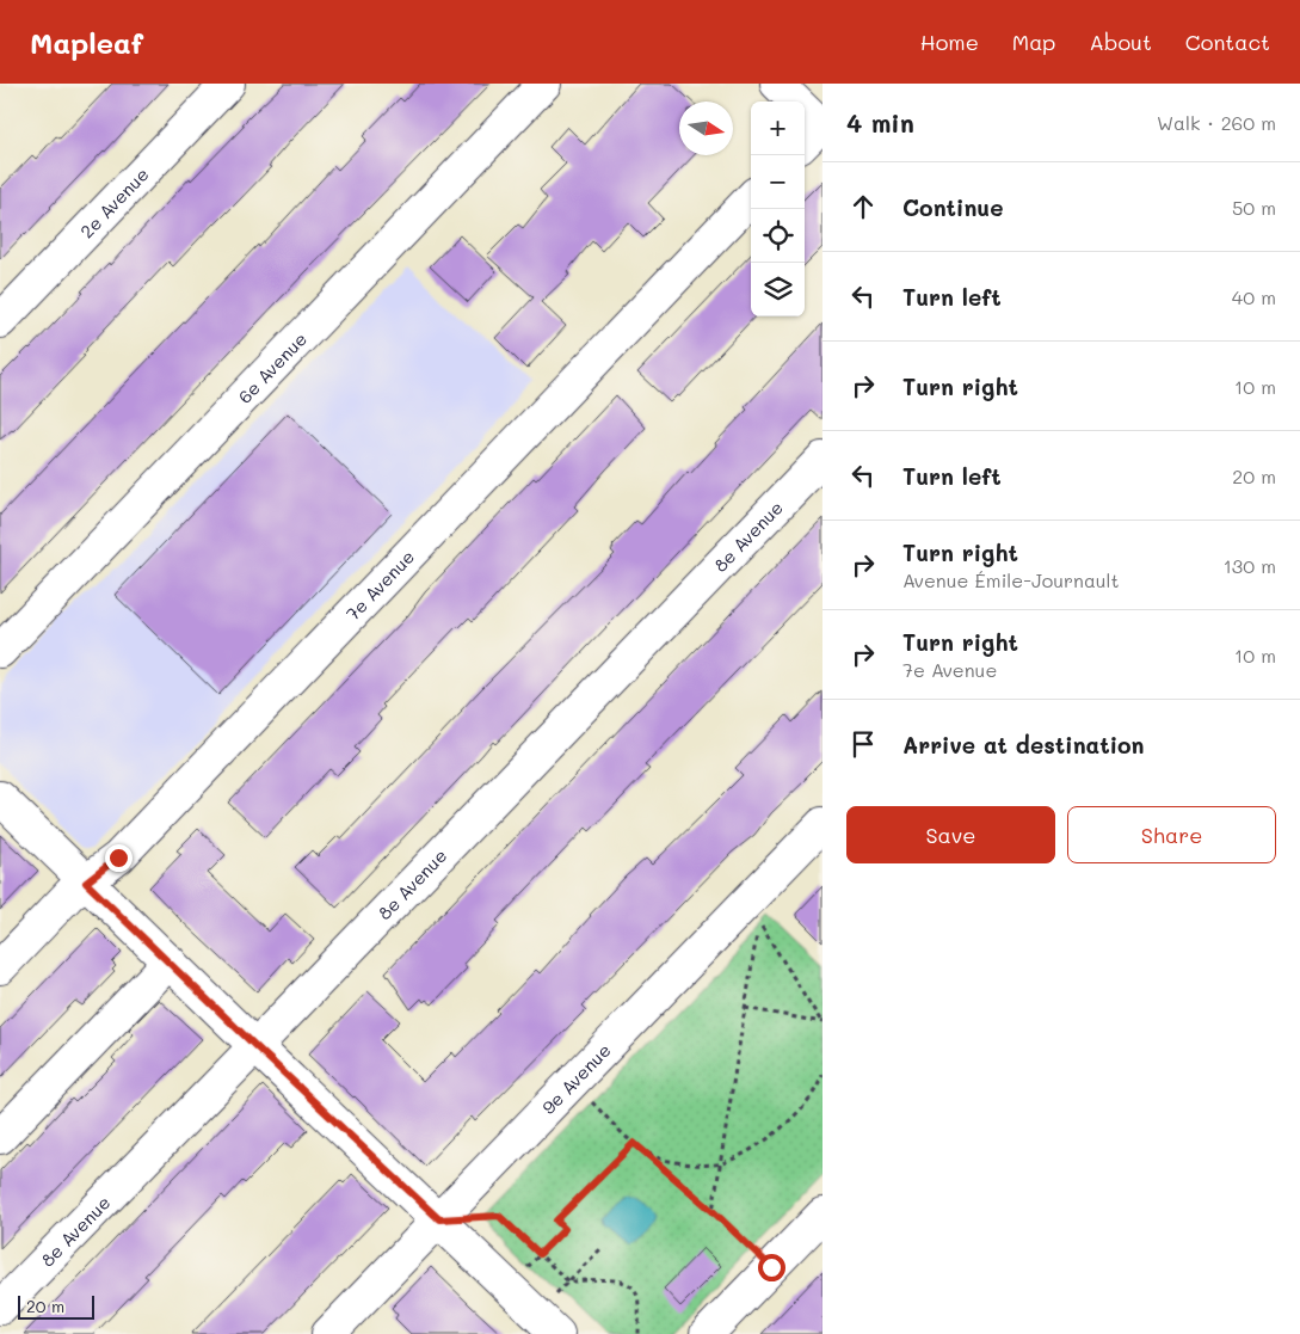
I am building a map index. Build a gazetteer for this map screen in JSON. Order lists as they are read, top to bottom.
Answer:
{
  "streets": {
    "street": [
      "2e Avenue",
      "6e Avenue",
      "8e Avenue",
      "7e Avenue",
      "9e Avenue"
    ]
  },
  "scale_bar": "20 m",
  "north": "right",
  "page": {
    "header": "Mapleaf",
    "nav": [
      "Home",
      "Map",
      "About",
      "Contact"
    ],
    "heading": ["4 min", "Walk · 260 m"],
    "map_buttons": ["+", "−"],
    "list": [
      ["Continue", "50 m"],
      ["Turn left", "40 m"],
      ["Turn right", "10 m"],
      ["Turn left", "20 m"],
      ["Turn right", "Avenue Émile-Journault", "130 m"],
      ["Turn right", "7e Avenue", "10 m"],
      "Arrive at destination"
    ],
    "buttons": ["Save", "Share"],
    "scale": "20 m"
  }
}
